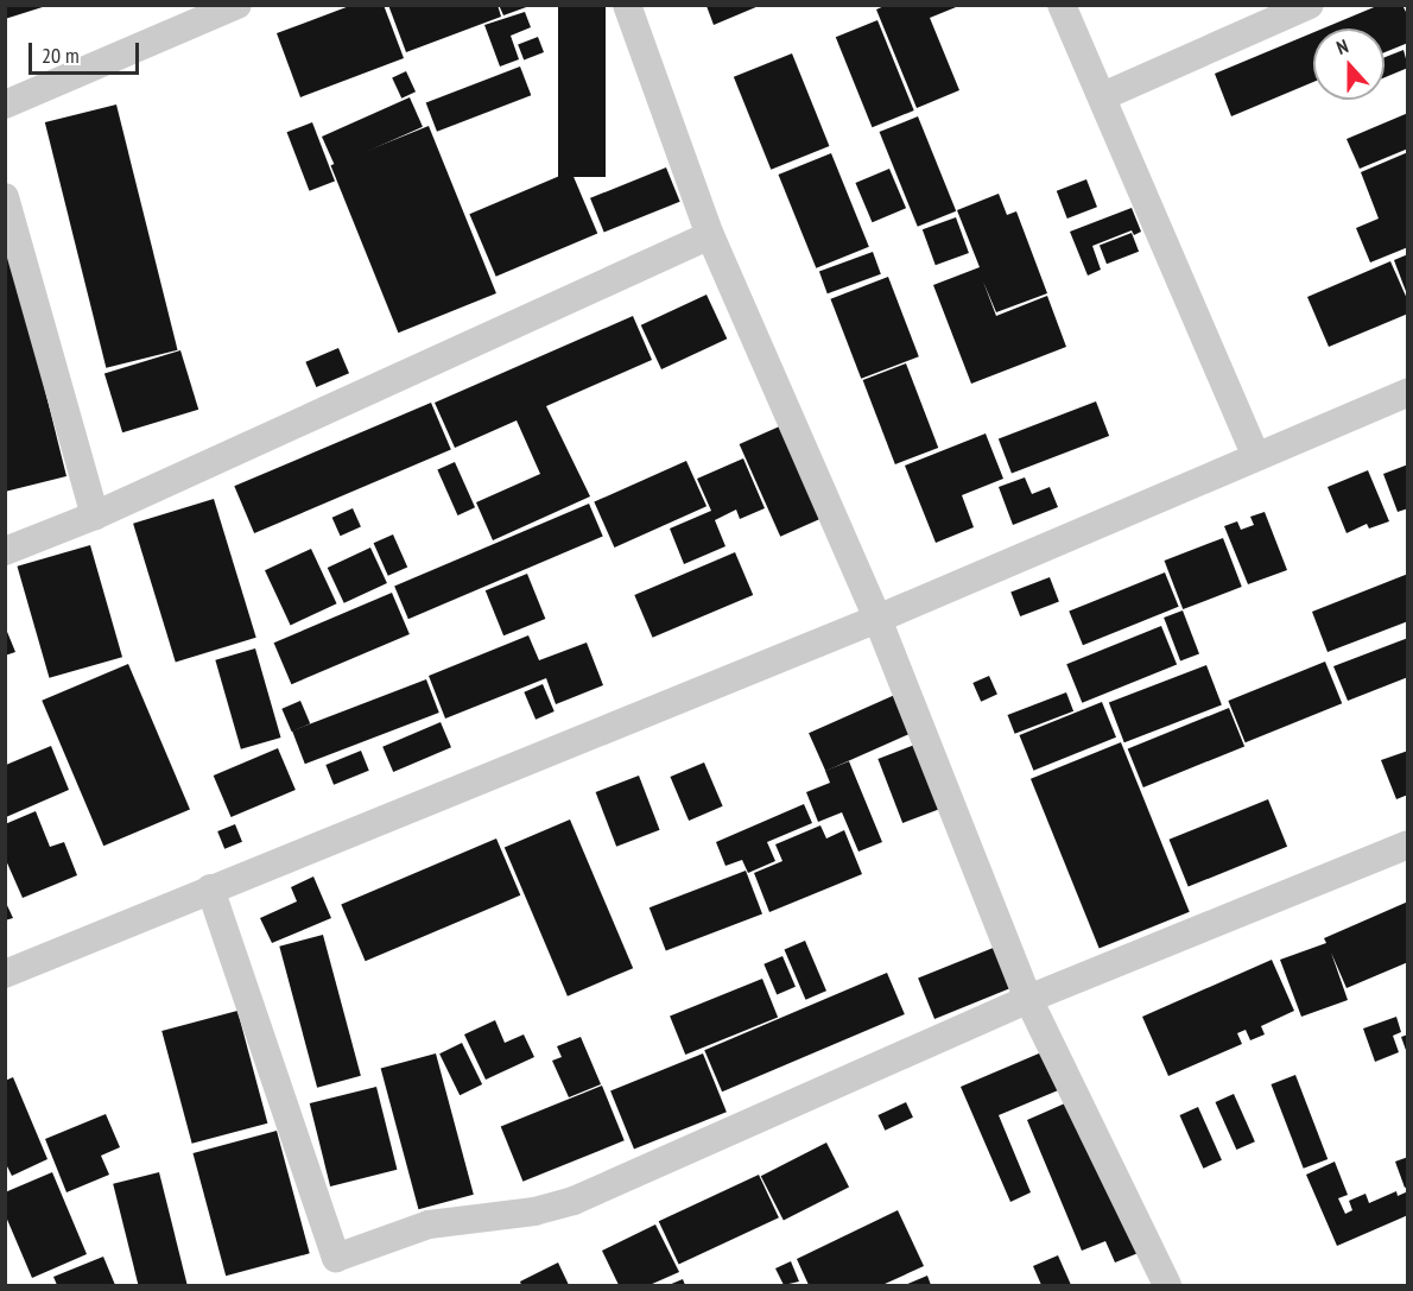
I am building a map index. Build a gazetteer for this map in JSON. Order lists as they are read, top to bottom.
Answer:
{
  "scale_bar": "20 m",
  "north": "top"
}
